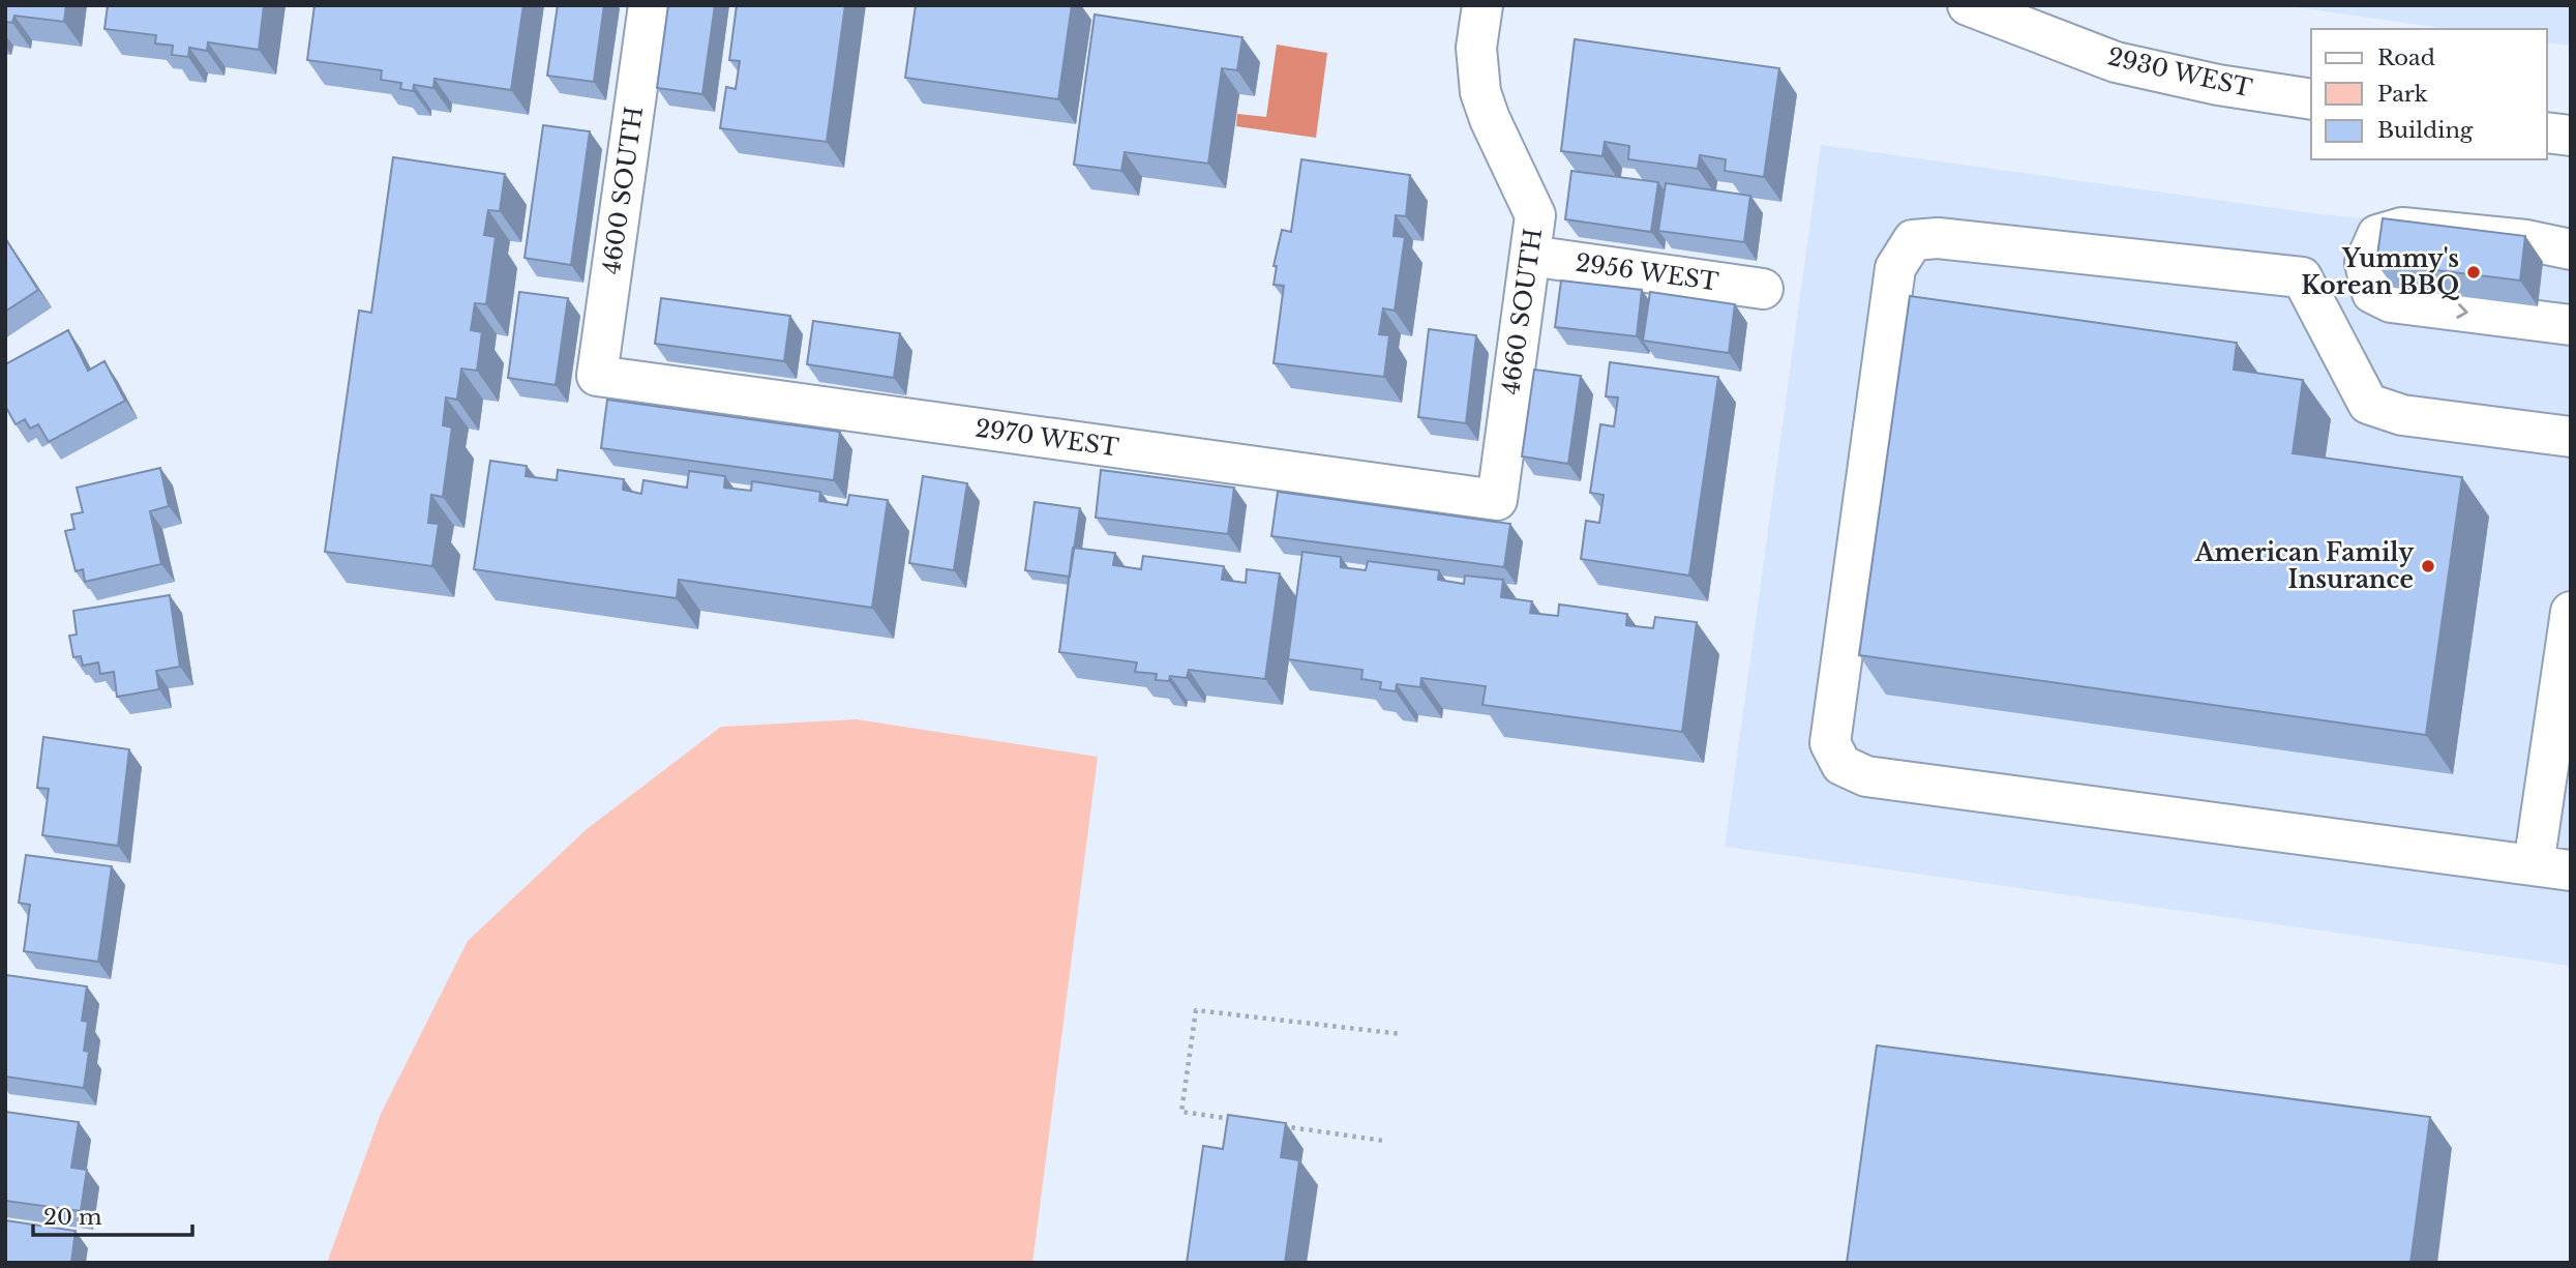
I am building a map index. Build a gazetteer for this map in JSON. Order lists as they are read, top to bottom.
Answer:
{
  "streets": {
    "lane": [
      "2930 WEST",
      "4600 SOUTH",
      "2956 WEST",
      "4660 SOUTH",
      "2970 WEST"
    ]
  },
  "crossings": [
    ["4600 SOUTH", "2970 WEST"],
    ["2956 WEST", "4660 SOUTH"],
    ["4660 SOUTH", "2970 WEST"]
  ],
  "places": ["Yummy's Korean BBQ", "American Family Insurance"],
  "legend": ["Road", "Park", "Building"],
  "scale_bar": "20 m"
}
